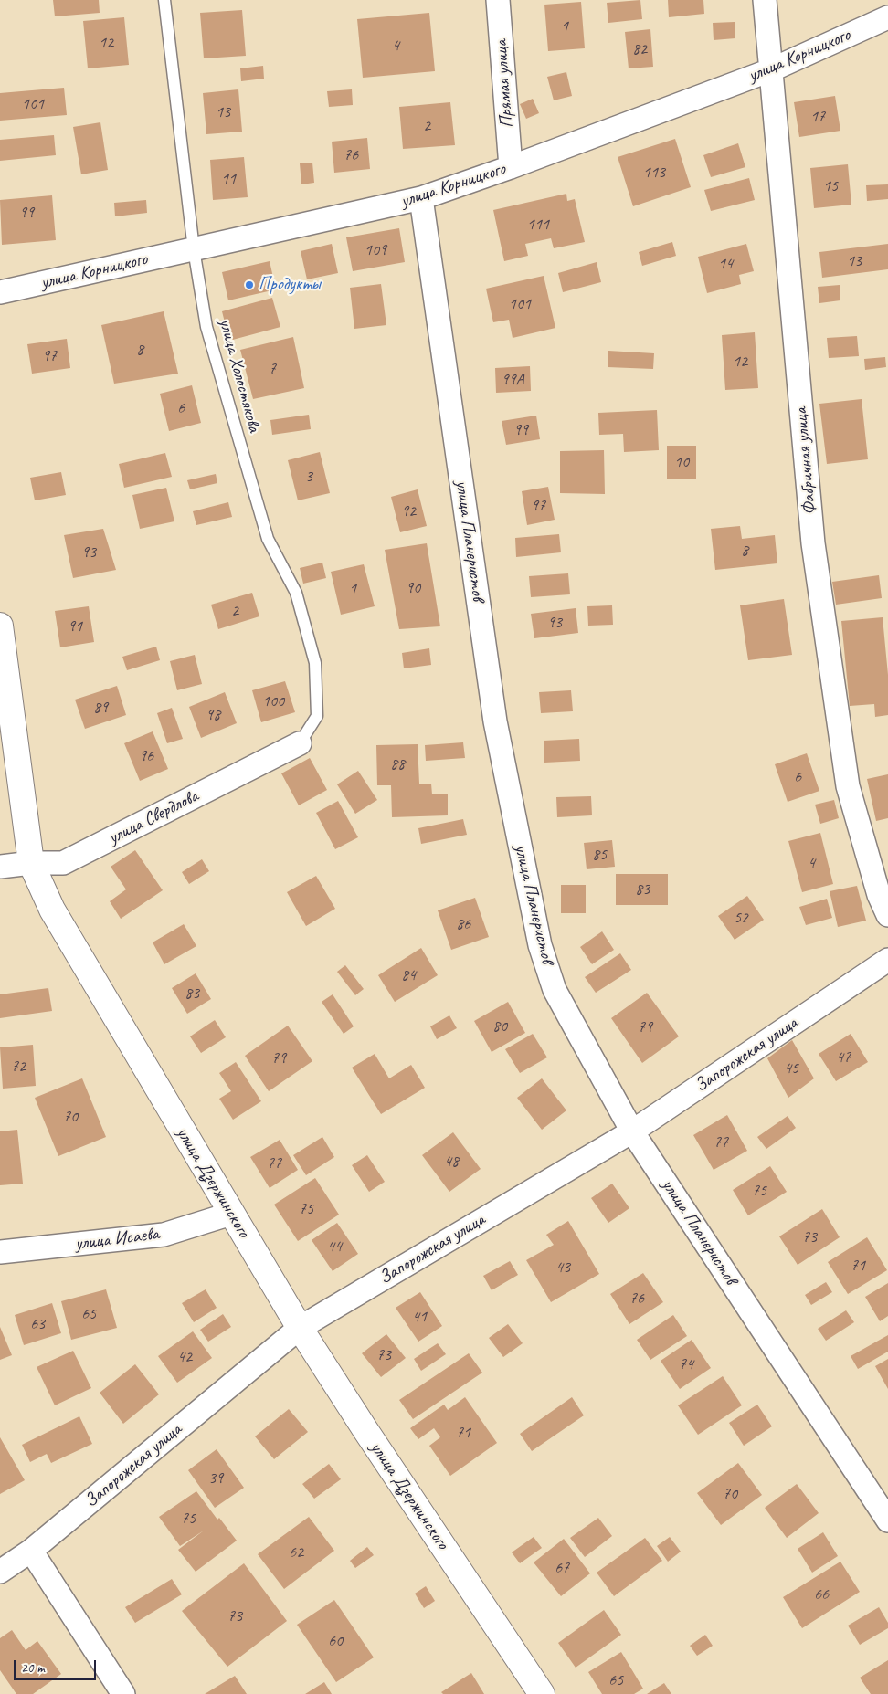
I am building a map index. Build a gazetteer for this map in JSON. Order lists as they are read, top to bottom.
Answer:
{
  "streets": {
    "street": [
      "улица Корницкого",
      "Прямая улица",
      "Фабричная улица",
      "улица Планеристов",
      "улица Свердлова",
      "Запорожская улица",
      "улица Дзержинского",
      "улица Исаева"
    ],
    "lane": ["улица Холостякова"]
  },
  "crossings": [
    ["улица Корницкого", "Прямая улица"],
    ["улица Корницкого", "улица Холостякова"],
    ["улица Корницкого", "Фабричная улица"],
    ["улица Корницкого", "улица Планеристов"],
    ["улица Холостякова", "улица Свердлова"],
    ["улица Планеристов", "Запорожская улица"],
    ["улица Свердлова", "улица Дзержинского"],
    ["Запорожская улица", "улица Дзержинского"],
    ["улица Дзержинского", "улица Исаева"]
  ],
  "places": ["Продукты"],
  "house_numbers": [
    "1",
    "12",
    "4",
    "82",
    "101",
    "13",
    "17",
    "2",
    "76",
    "113",
    "11",
    "15",
    "99",
    "111",
    "109",
    "13",
    "14",
    "101",
    "8",
    "97",
    "12",
    "7",
    "99А",
    "6",
    "99",
    "10",
    "3",
    "97",
    "92",
    "8",
    "93",
    "90",
    "1",
    "2",
    "93",
    "91",
    "100",
    "89",
    "98",
    "96",
    "88",
    "6",
    "85",
    "4",
    "83",
    "52",
    "86",
    "84",
    "83",
    "80",
    "79",
    "47",
    "79",
    "72",
    "45",
    "70",
    "77",
    "48",
    "77",
    "75",
    "75",
    "73",
    "44",
    "71",
    "43",
    "76",
    "65",
    "41",
    "63",
    "73",
    "42",
    "74",
    "71",
    "39",
    "70",
    "75",
    "62",
    "67",
    "66",
    "73",
    "60",
    "65"
  ],
  "scale_bar": "20 m"
}
